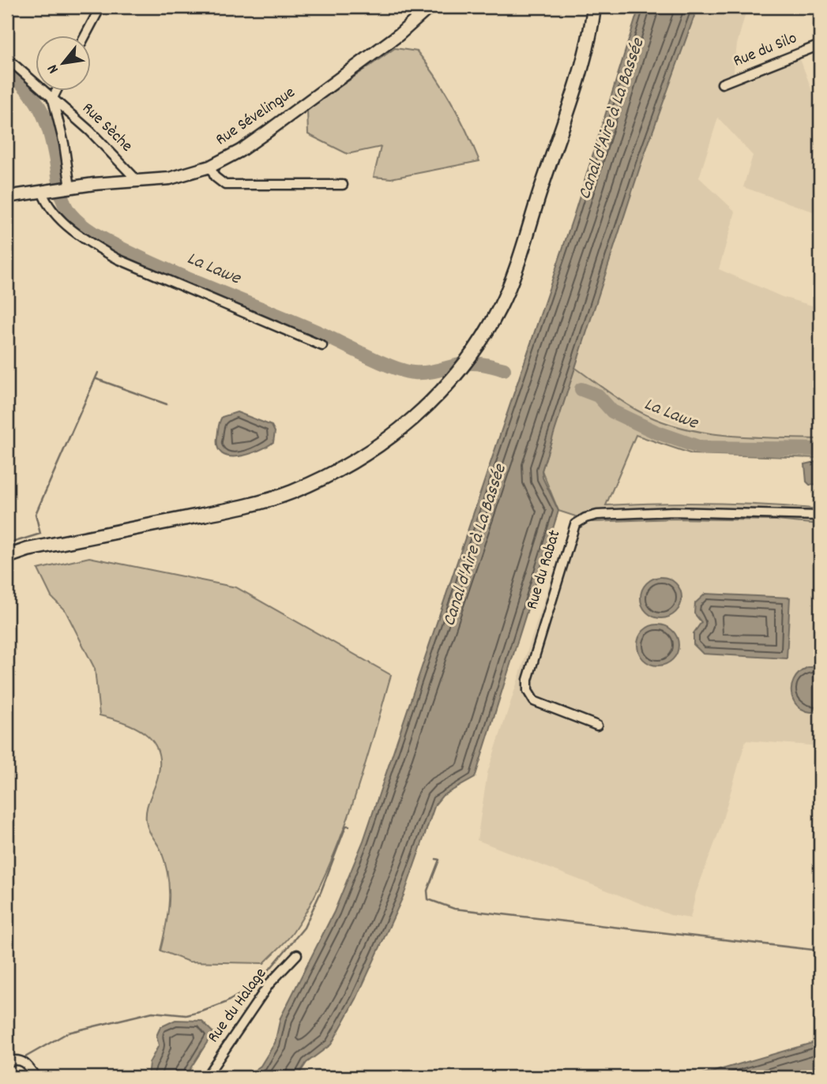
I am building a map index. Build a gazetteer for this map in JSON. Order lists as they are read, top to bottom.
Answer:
{
  "streets": {
    "main road": ["Rue Sévelingue"],
    "street": [
      "Rue du Silo",
      "Rue Sèche",
      "Rue du Rabat",
      "Rue du Halage"
    ]
  },
  "crossings": [
    ["Rue Sévelingue", "Rue Sèche"]
  ],
  "water": ["Canal d'Aire à La Bassée", "La Lawe"],
  "north": "bottom left"
}
